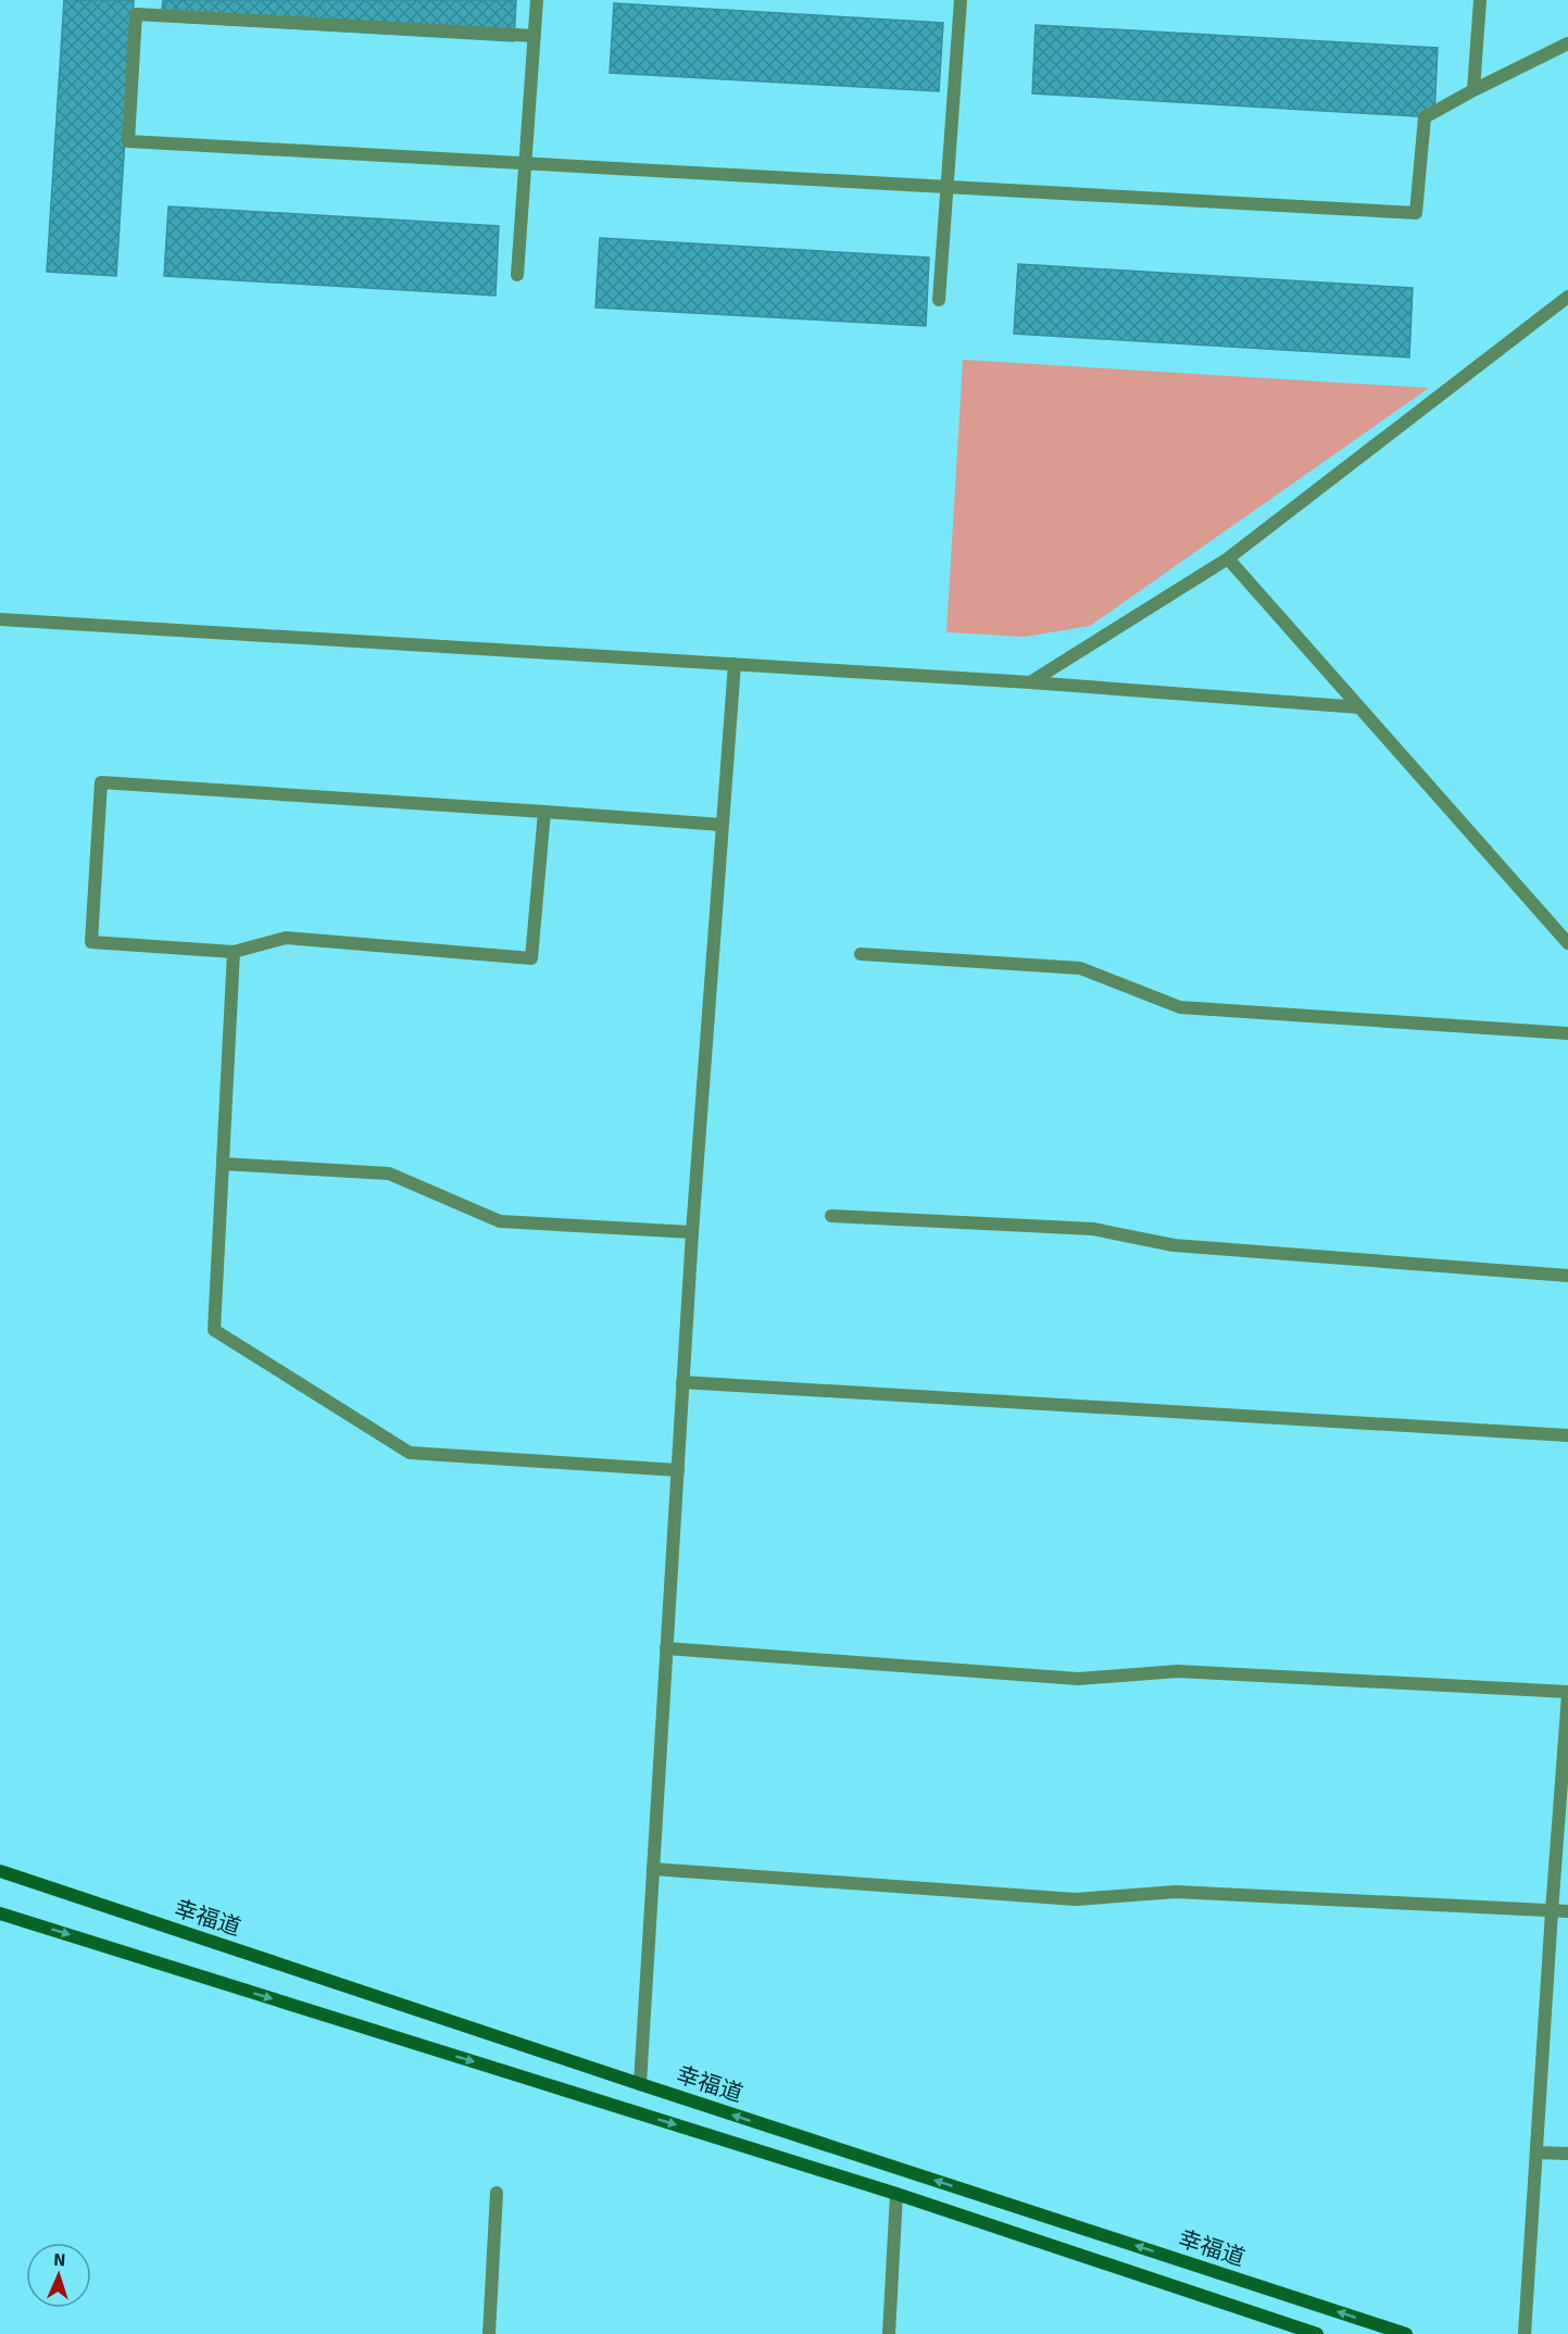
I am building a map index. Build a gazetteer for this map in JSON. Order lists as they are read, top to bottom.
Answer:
{
  "streets": {
    "main road": ["幸福道"]
  },
  "north": "top"
}
